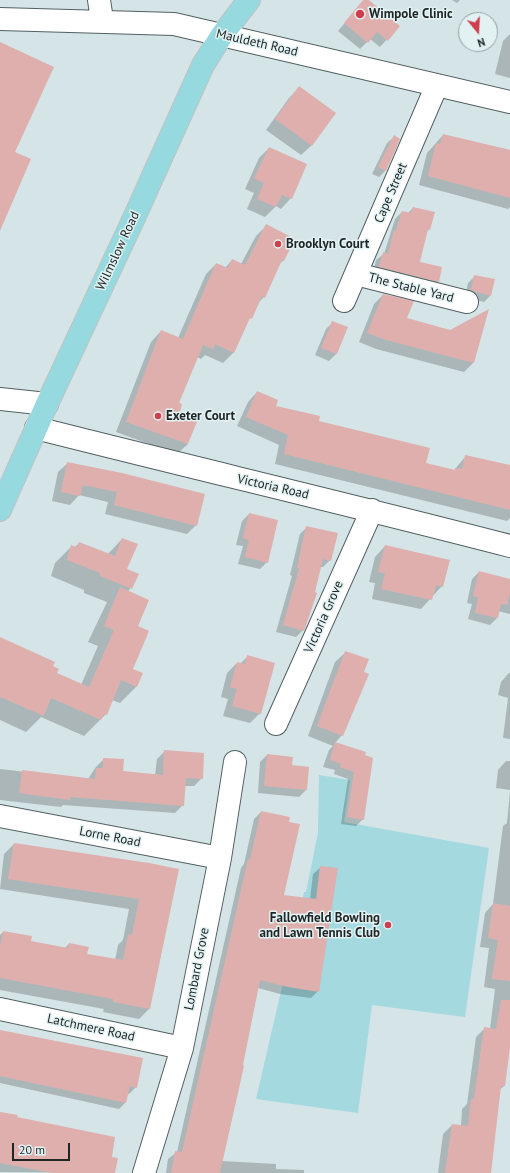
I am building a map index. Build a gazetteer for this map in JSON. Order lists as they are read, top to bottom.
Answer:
{
  "streets": {
    "main road": ["Wilmslow Road"],
    "street": [
      "Mauldeth Road",
      "Cape Street",
      "The Stable Yard",
      "Victoria Road",
      "Victoria Grove",
      "Lorne Road",
      "Lombard Grove",
      "Latchmere Road"
    ]
  },
  "crossings": [
    ["Mauldeth Road", "Cape Street"],
    ["Mauldeth Road", "Wilmslow Road"],
    ["Cape Street", "The Stable Yard"],
    ["Wilmslow Road", "Victoria Road"],
    ["Victoria Road", "Victoria Grove"],
    ["Lorne Road", "Lombard Grove"],
    ["Lombard Grove", "Latchmere Road"]
  ],
  "places": [
    "Wimpole Clinic",
    "Brooklyn Court",
    "Exeter Court",
    "Fallowfield Bowling and Lawn Tennis Club"
  ],
  "scale_bar": "20 m",
  "north": "bottom"
}
